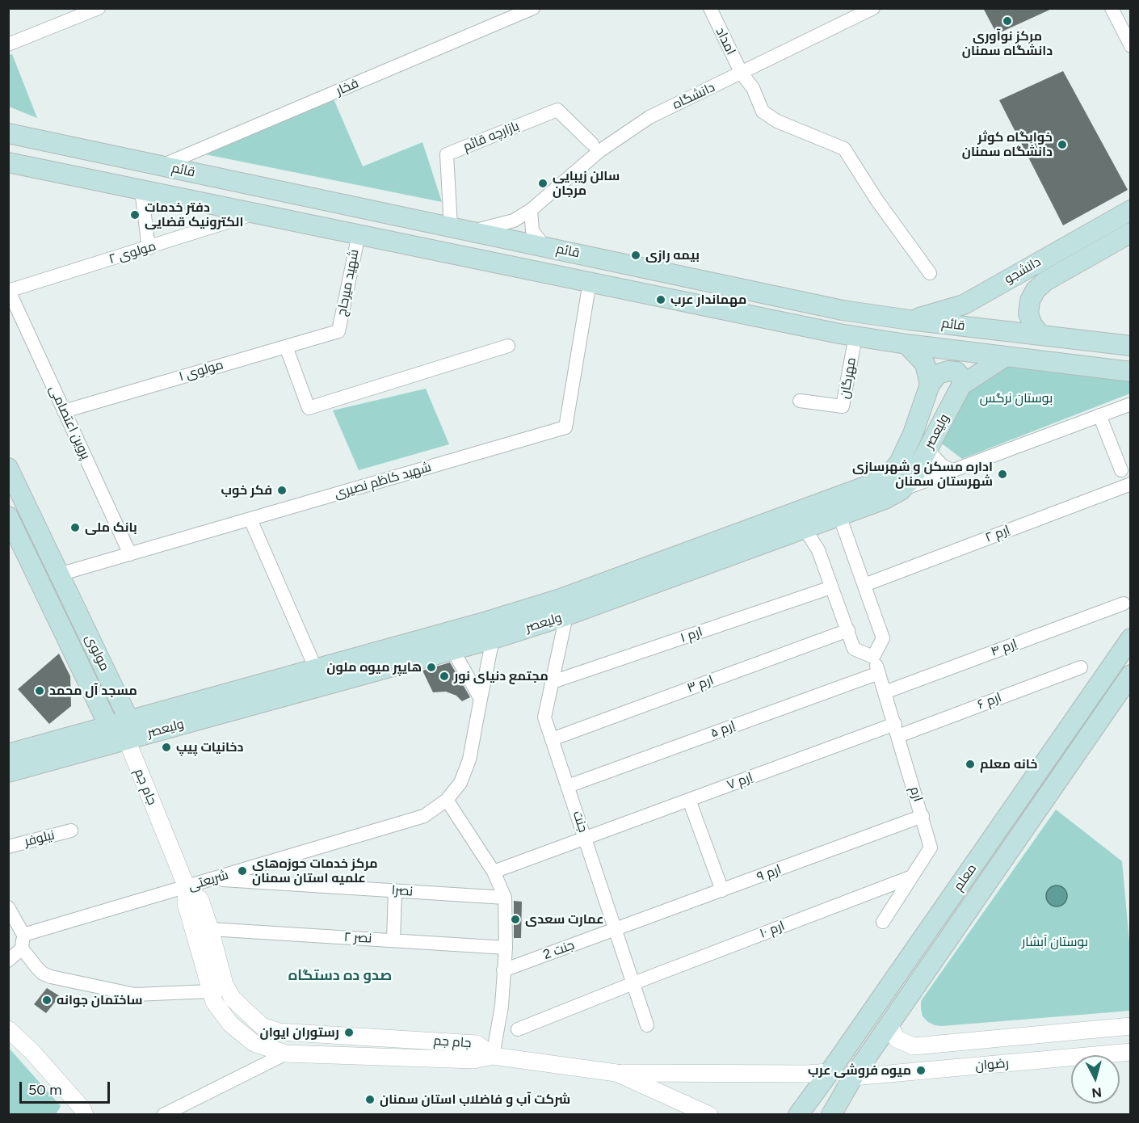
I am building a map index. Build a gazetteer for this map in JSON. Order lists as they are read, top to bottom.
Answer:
{
  "streets": {
    "main road": [
      "قائم",
      "دانشجو",
      "ولیعصر",
      "مولوی",
      "معلم"
    ],
    "street": [
      "امداد",
      "فخار",
      "دانشگاه",
      "بازارچه قائم",
      "مولوی ۲",
      "شهید میرحاج",
      "مولوی ۱",
      "مهرگان",
      "پروین اعتصامی",
      "شهید کاظم نصیری",
      "اِرم ۲",
      "ارم ۱",
      "اِرم ۴",
      "ارم ۳",
      "ارم ۶",
      "اِرم ۵",
      "اِرم ۷",
      "جام جم",
      "ارم",
      "جنت",
      "نیلوفر",
      "ارم ۹",
      "شریعتی",
      "نصرا",
      "ارم ۱۰",
      "نصر ۲",
      "جنت 2",
      "رضوان"
    ]
  },
  "crossings": [
    ["امداد", "دانشگاه"],
    ["فخار", "قائم"],
    ["دانشگاه", "قائم"],
    ["بازارچه قائم", "قائم"],
    ["قائم", "مولوی ۲"],
    ["قائم", "دانشجو"],
    ["قائم", "شهید میرحاج"],
    ["قائم", "مهرگان"],
    ["قائم", "ولیعصر"],
    ["قائم", "شهید کاظم نصیری"],
    ["مولوی ۲", "پروین اعتصامی"],
    ["شهید میرحاج", "مولوی ۱"],
    ["مولوی ۱", "پروین اعتصامی"],
    ["پروین اعتصامی", "شهید کاظم نصیری"],
    ["ولیعصر", "مولوی"],
    ["ولیعصر", "جام جم"],
    ["ولیعصر", "جنت"],
    ["ولیعصر", "شریعتی"],
    ["شهید کاظم نصیری", "مولوی"],
    ["ارم ۱", "جنت"],
    ["اِرم ۴", "ارم"],
    ["مولوی", "جام جم"],
    ["ارم ۳", "جنت"],
    ["ارم ۶", "اِرم ۷"],
    ["ارم ۶", "ارم"],
    ["اِرم ۵", "ارم"],
    ["اِرم ۵", "جنت"],
    ["اِرم ۷", "ارم"],
    ["اِرم ۷", "جنت"],
    ["جام جم", "شریعتی"],
    ["جام جم", "نصر ۲"],
    ["ارم", "ارم ۹"],
    ["ارم", "ارم ۱۰"],
    ["جنت", "ارم ۹"],
    ["جنت", "ارم ۱۰"],
    ["جنت", "جنت 2"],
    ["ارم ۹", "جنت 2"],
    ["معلم", "رضوان"],
    ["شریعتی", "نصرا"]
  ],
  "districts": ["صدو ده دستگاه"],
  "parks": ["بوستان نرگس", "بوستان آبشار"],
  "places": [
    "مرکز نوآوری دانشگاه سمنان",
    "خوابگاه کوثر دانشگاه سمنان",
    "سالن زیبایی مرجان",
    "دفتر خدمات الکترونیک قضایی",
    "بیمه رازی",
    "مهماندار عرب",
    "اداره مسکن و شهرسازی شهرستان سمنان",
    "فکر خوب",
    "بانک ملی",
    "هایپر میوه ملون",
    "مجتمع دنیای نور",
    "مسجد آل محمد",
    "دخانیات پیپ",
    "خانه معلم",
    "مرکز خدمات حوزه‌های علمیه استان سمنان",
    "عمارت سعدی",
    "ساختمان جوانه",
    "رستوران ایوان",
    "میوه فروشی عرب",
    "شرکت آب و فاضلاب استان سمنان"
  ],
  "scale_bar": "50 m",
  "north": "bottom"
}
